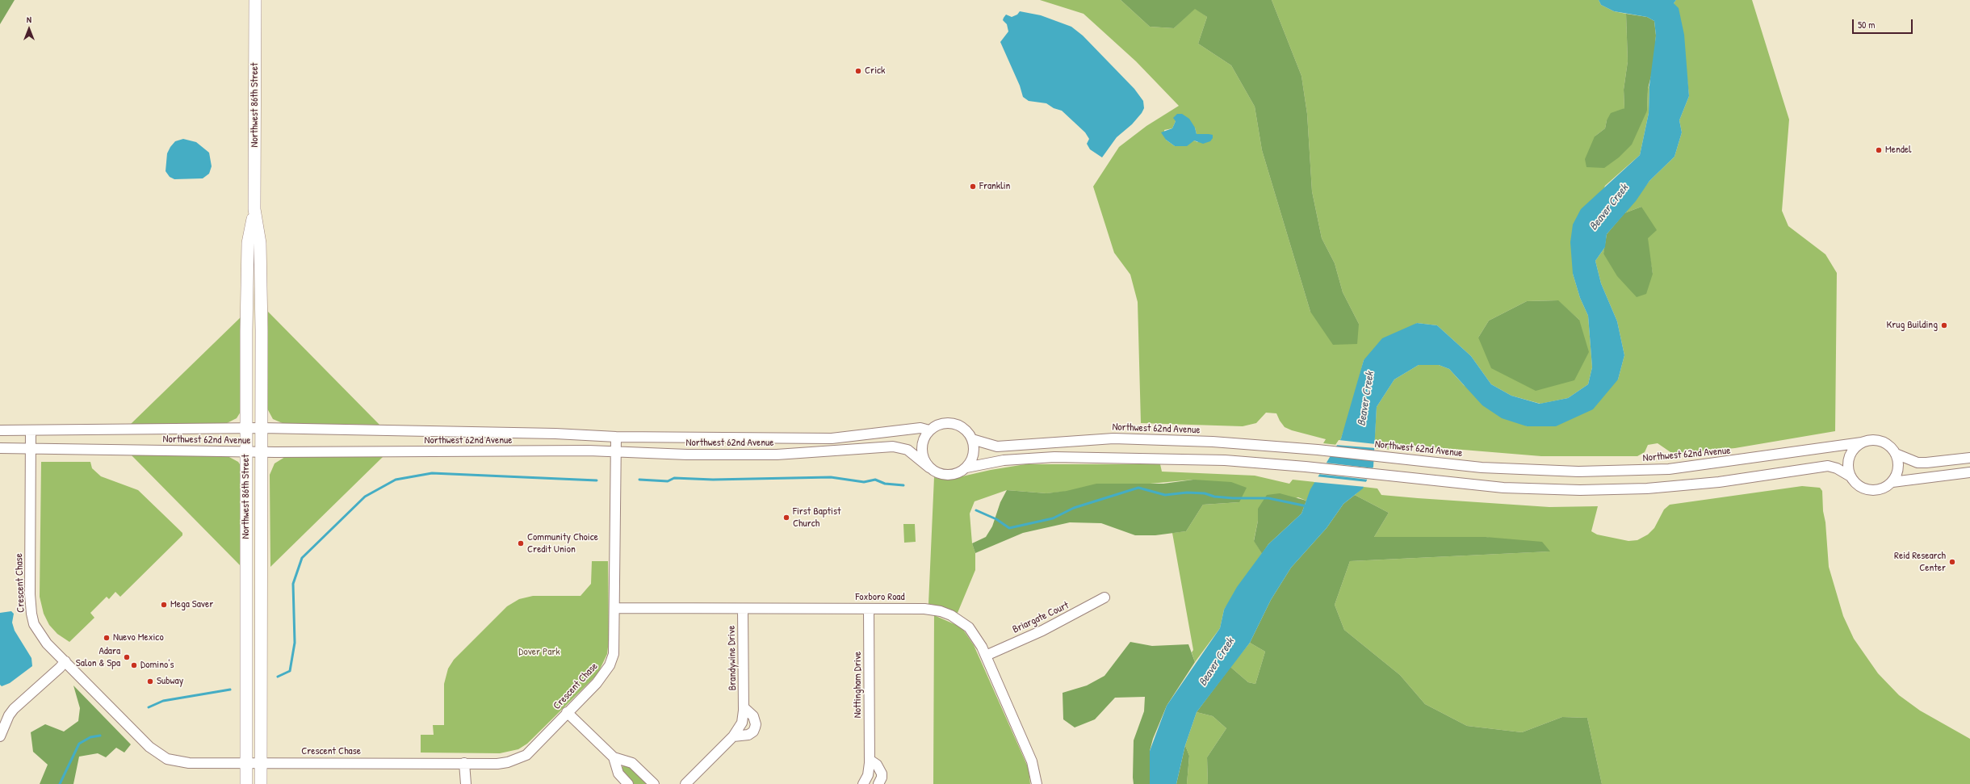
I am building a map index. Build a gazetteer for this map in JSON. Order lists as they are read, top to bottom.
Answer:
{
  "streets": {
    "main road": ["Northwest 86th Street"],
    "street": [
      "Northwest 62nd Avenue",
      "Crescent Chase",
      "Foxboro Road",
      "Briargate Court",
      "Brandywine Drive",
      "Nottingham Drive"
    ]
  },
  "crossings": [
    ["Northwest 86th Street", "Northwest 62nd Avenue"],
    ["Northwest 86th Street", "Crescent Chase"],
    ["Northwest 62nd Avenue", "Crescent Chase"],
    ["Crescent Chase", "Foxboro Road"],
    ["Foxboro Road", "Briargate Court"],
    ["Foxboro Road", "Brandywine Drive"],
    ["Foxboro Road", "Nottingham Drive"]
  ],
  "water": ["Beaver Creek"],
  "parks": ["Dover Park"],
  "places": [
    "Crick",
    "Mendel",
    "Franklin",
    "Krug Building",
    "First Baptist Church",
    "Community Choice Credit Union",
    "Reid Research Center",
    "Mega Saver",
    "Nuevo Mexico",
    "Adara Salon & Spa",
    "Domino's",
    "Subway"
  ],
  "scale_bar": "50 m",
  "north": "top"
}
